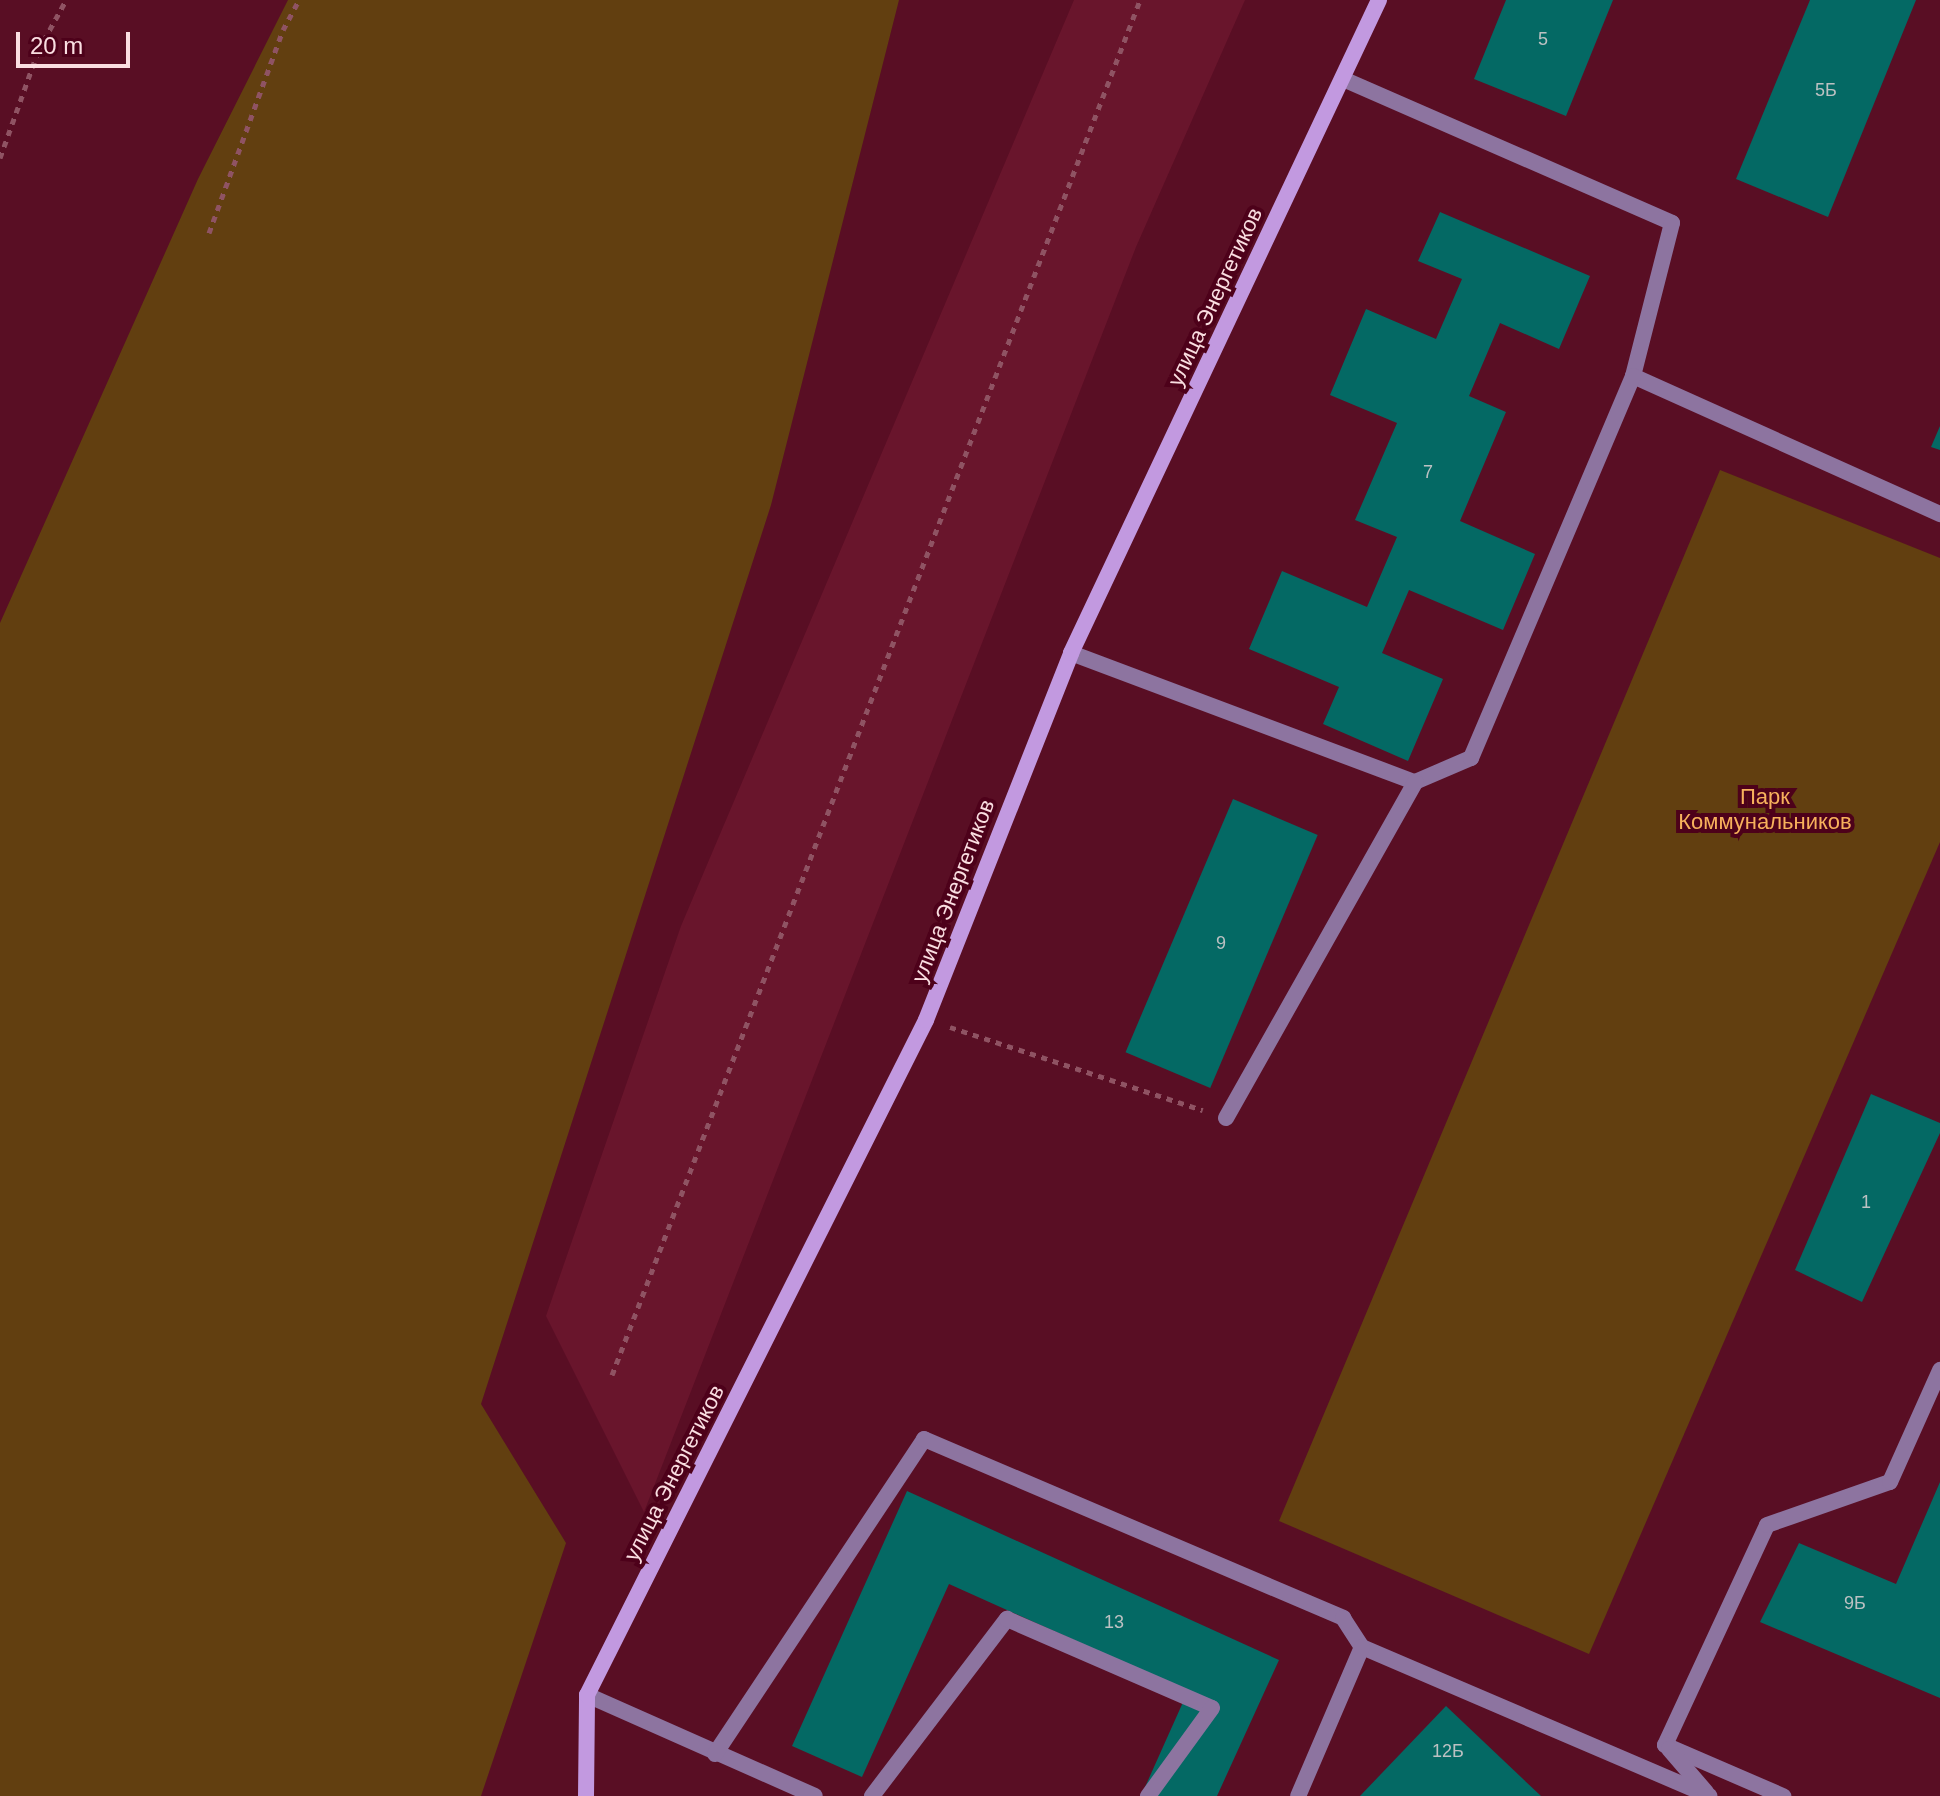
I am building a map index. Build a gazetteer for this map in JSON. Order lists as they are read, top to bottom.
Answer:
{
  "streets": {
    "street": ["улица Энергетиков"]
  },
  "parks": ["Парк Коммунальников"],
  "house_numbers": [
    "5",
    "5Б",
    "7",
    "9",
    "1",
    "9Б",
    "13",
    "12Б"
  ],
  "scale_bar": "20 m"
}
